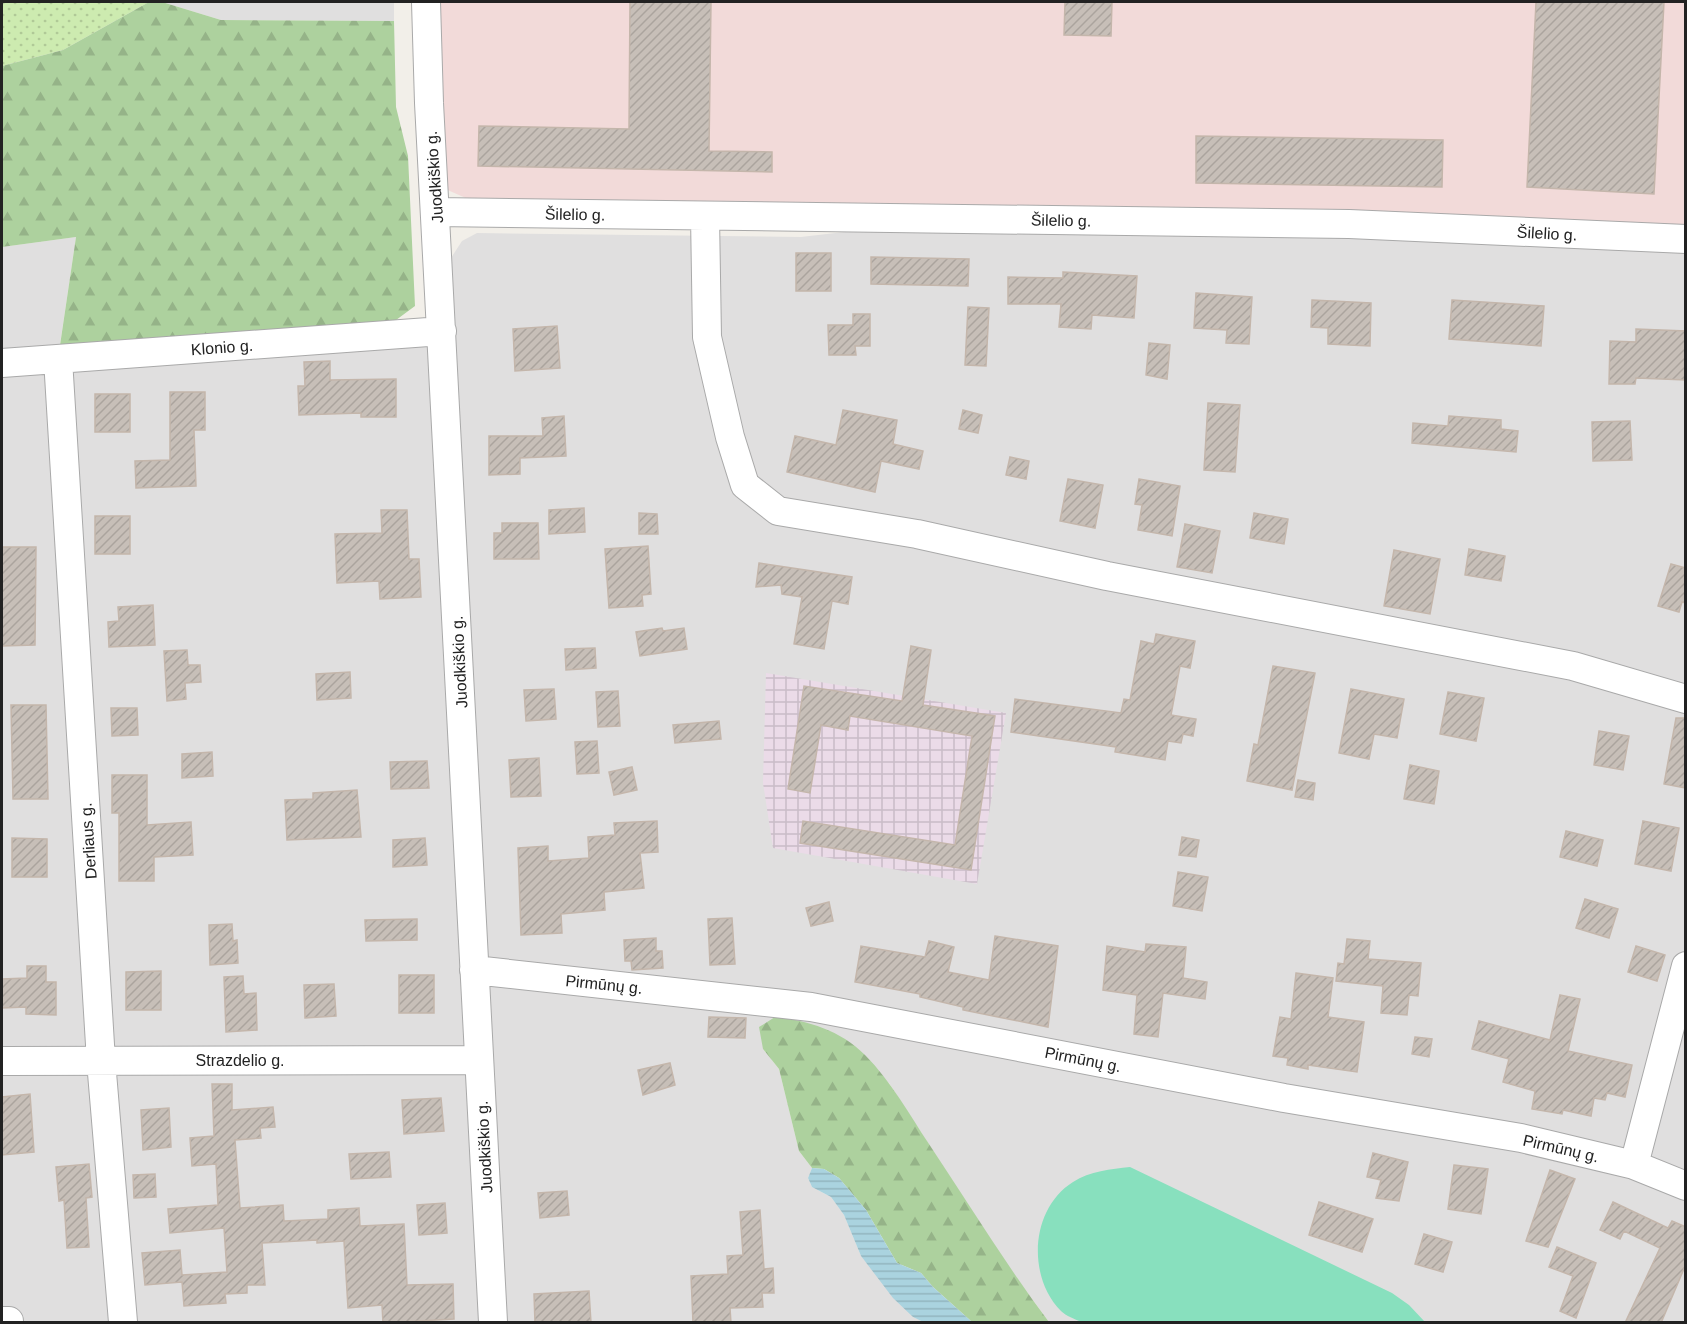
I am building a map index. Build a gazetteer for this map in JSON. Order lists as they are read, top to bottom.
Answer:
{
  "streets": {
    "street": [
      "Juodkiškio g.",
      "Šilelio g.",
      "Klonio g.",
      "Derliaus g.",
      "Pirmūnų g.",
      "Strazdelio g."
    ]
  },
  "crossings": [
    ["Juodkiškio g.", "Šilelio g."],
    ["Juodkiškio g.", "Klonio g."],
    ["Juodkiškio g.", "Pirmūnų g."],
    ["Juodkiškio g.", "Strazdelio g."],
    ["Klonio g.", "Derliaus g."],
    ["Derliaus g.", "Strazdelio g."]
  ]
}
